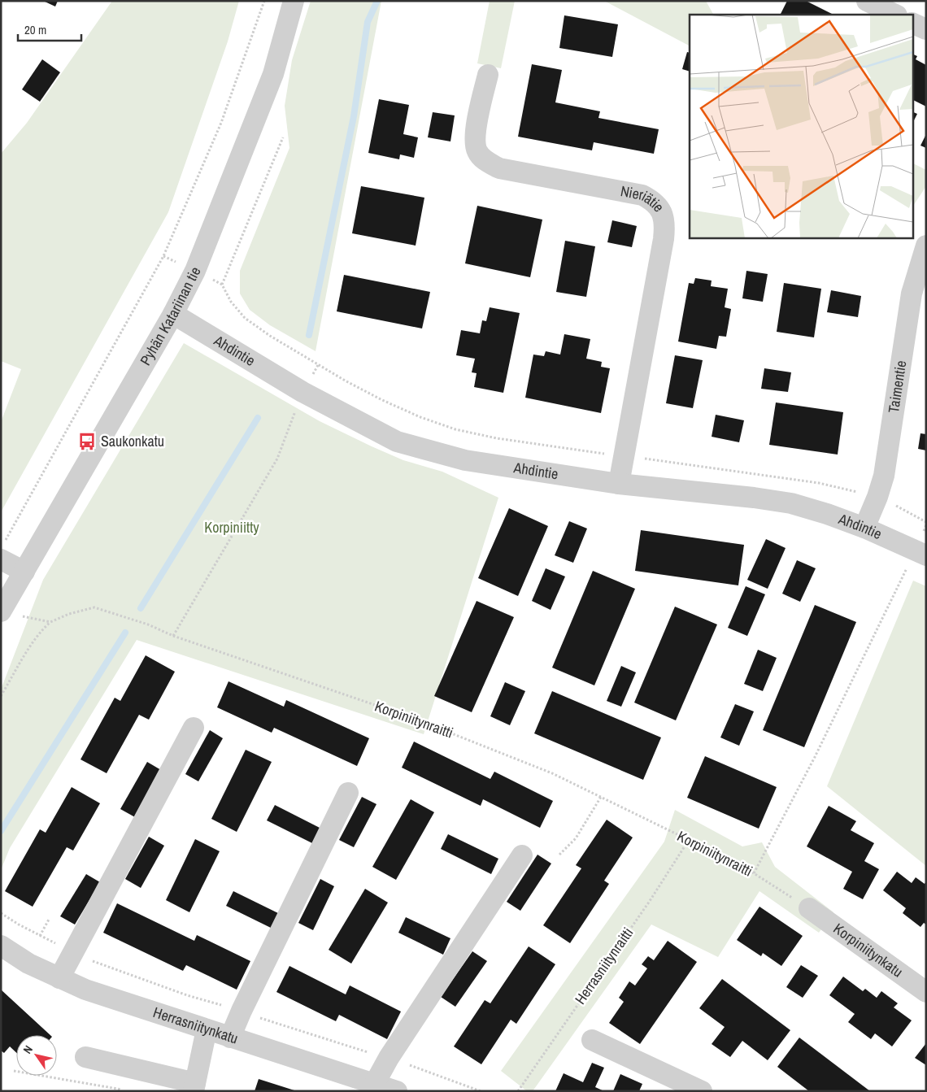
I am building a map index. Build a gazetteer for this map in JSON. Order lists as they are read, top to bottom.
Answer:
{
  "streets": {
    "street": [
      "Nieriätie",
      "Pyhän Katariinan tie",
      "Ahdintie",
      "Taimentie",
      "Korpiniitynkatu",
      "Herrasniitynkatu"
    ],
    "path": ["Korpiniitynraitti", "Herrasniitynraitti"]
  },
  "crossings": [
    ["Nieriätie", "Ahdintie"],
    ["Pyhän Katariinan tie", "Ahdintie"],
    ["Ahdintie", "Taimentie"],
    ["Korpiniitynraitti", "Korpiniitynkatu"],
    ["Korpiniitynraitti", "Herrasniitynraitti"]
  ],
  "parks": ["Korpiniitty"],
  "places": {
    "bus stop": ["Saukonkatu"]
  },
  "scale_bar": "20 m",
  "north": "top left"
}
